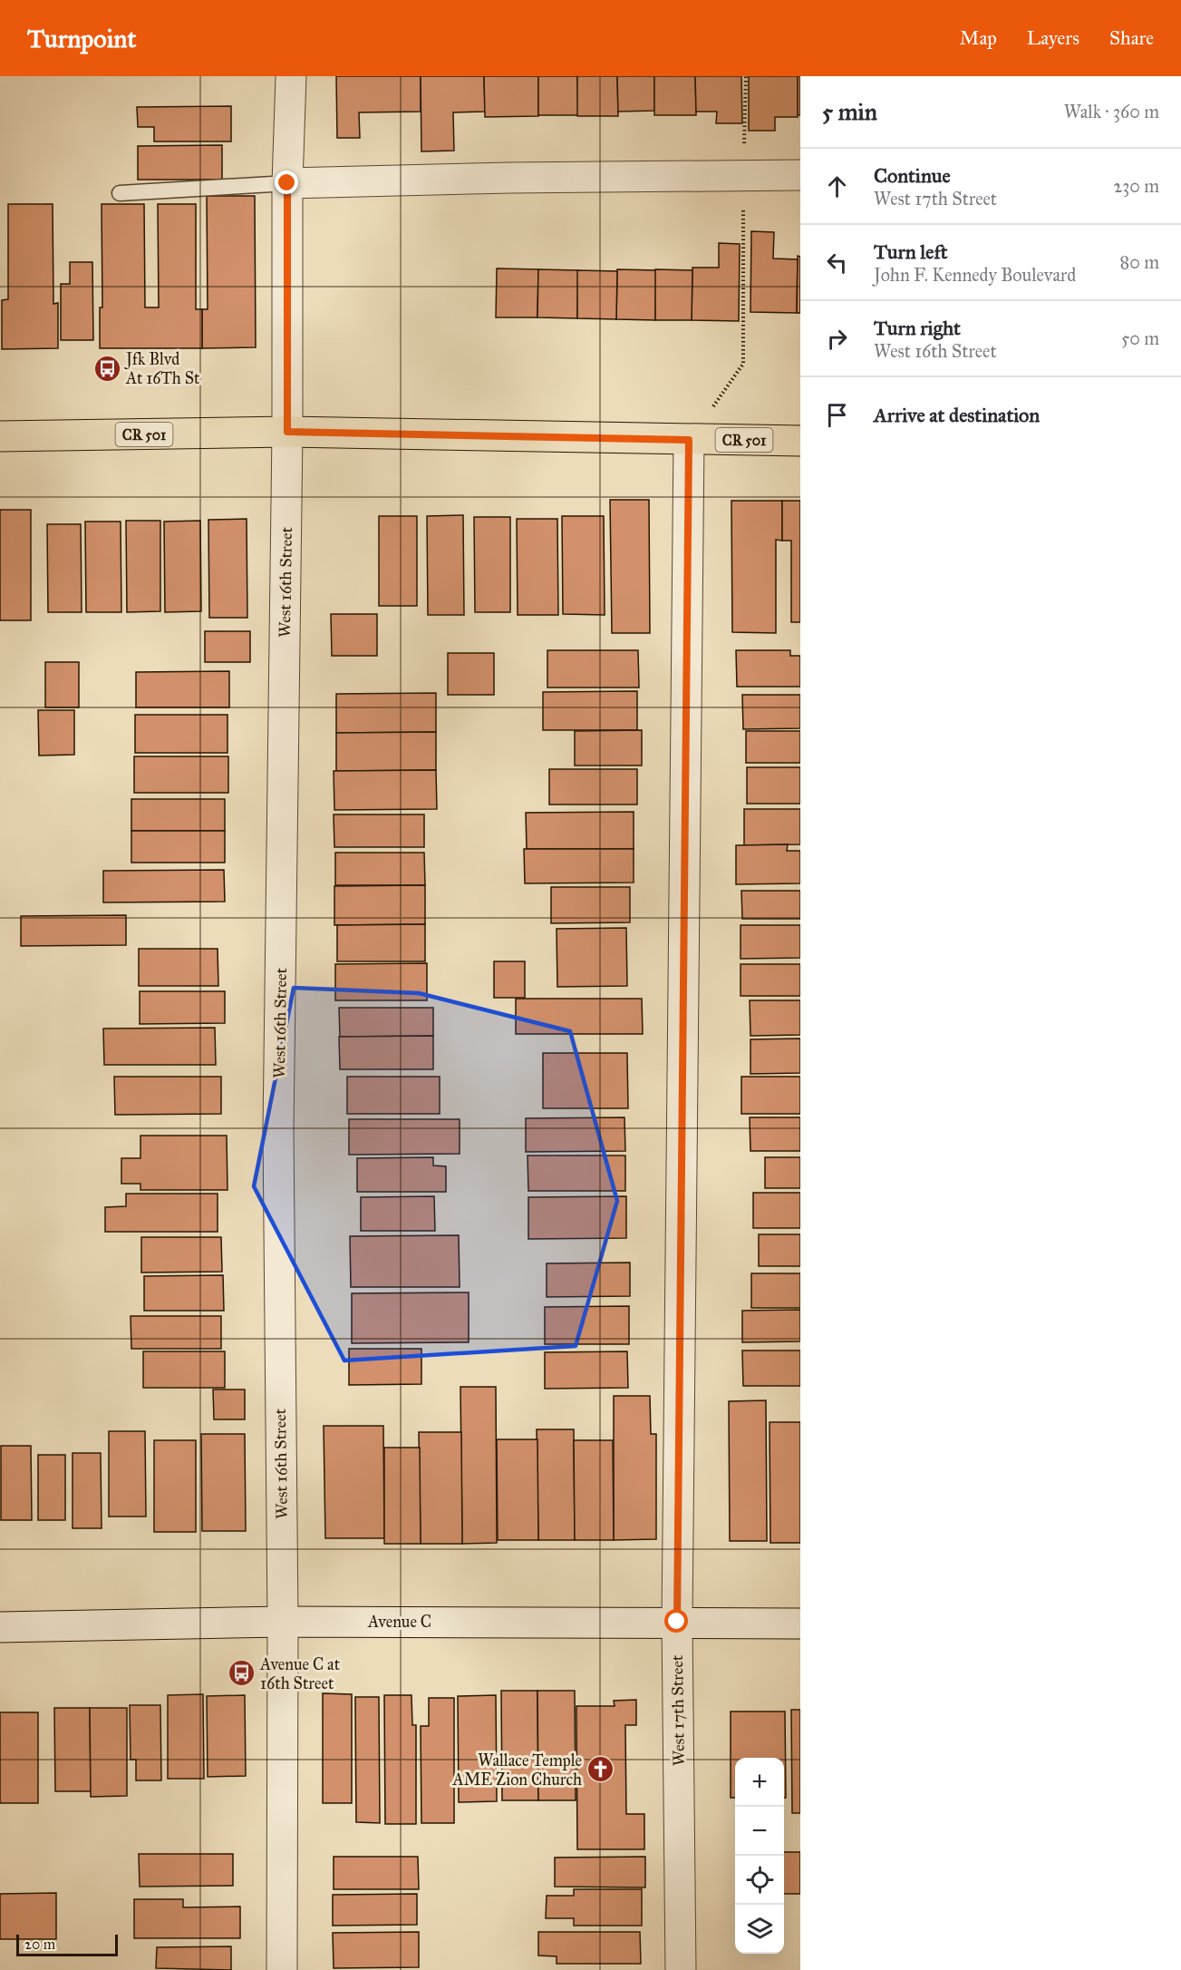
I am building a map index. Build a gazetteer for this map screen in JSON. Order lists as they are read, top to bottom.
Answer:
{
  "streets": {
    "main road": ["CR 501"],
    "street": ["West 16th Street", "Avenue C", "West 17th Street"]
  },
  "crossings": [
    ["CR 501", "West 16th Street"],
    ["CR 501", "West 17th Street"],
    ["West 16th Street", "Avenue C"],
    ["Avenue C", "West 17th Street"]
  ],
  "places": {
    "bus stop": ["Jfk Blvd At 16Th St", "Avenue C at 16th Street"],
    "church": ["Wallace Temple AME Zion Church"]
  },
  "scale_bar": "20 m",
  "page": {
    "header": "Turnpoint",
    "nav": ["Map", "Layers", "Share"],
    "heading": ["5 min", "Walk · 360 m"],
    "list": [
      ["Continue", "West 17th Street", "230 m"],
      ["Turn left", "John F. Kennedy Boulevard", "80 m"],
      ["Turn right", "West 16th Street", "50 m"],
      "Arrive at destination"
    ],
    "map_buttons": ["+", "−"],
    "scale": "20 m"
  }
}
